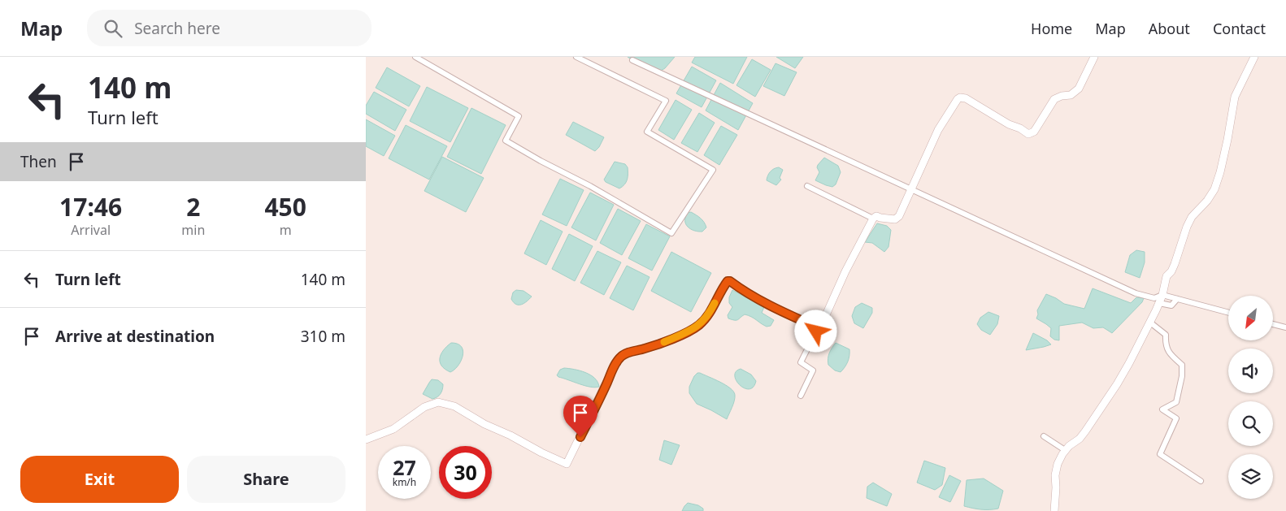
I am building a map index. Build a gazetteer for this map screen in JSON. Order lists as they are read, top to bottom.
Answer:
{
  "north": "bottom left",
  "page": {
    "header": "Map",
    "search": "Search here",
    "nav": [
      "Home",
      "Map",
      "About",
      "Contact"
    ],
    "turn": ["140 m", "Turn left"],
    "then": "Then",
    "eta": [
      "17:46",
      "Arrival",
      "2",
      "min",
      "450",
      "m"
    ],
    "list": [
      {
        "name": "Turn left",
        "value": "140 m"
      },
      {
        "name": "Arrive at destination",
        "value": "310 m"
      }
    ],
    "speed": "27 km/h",
    "limit": "30",
    "buttons": ["Exit", "Share"]
  }
}
